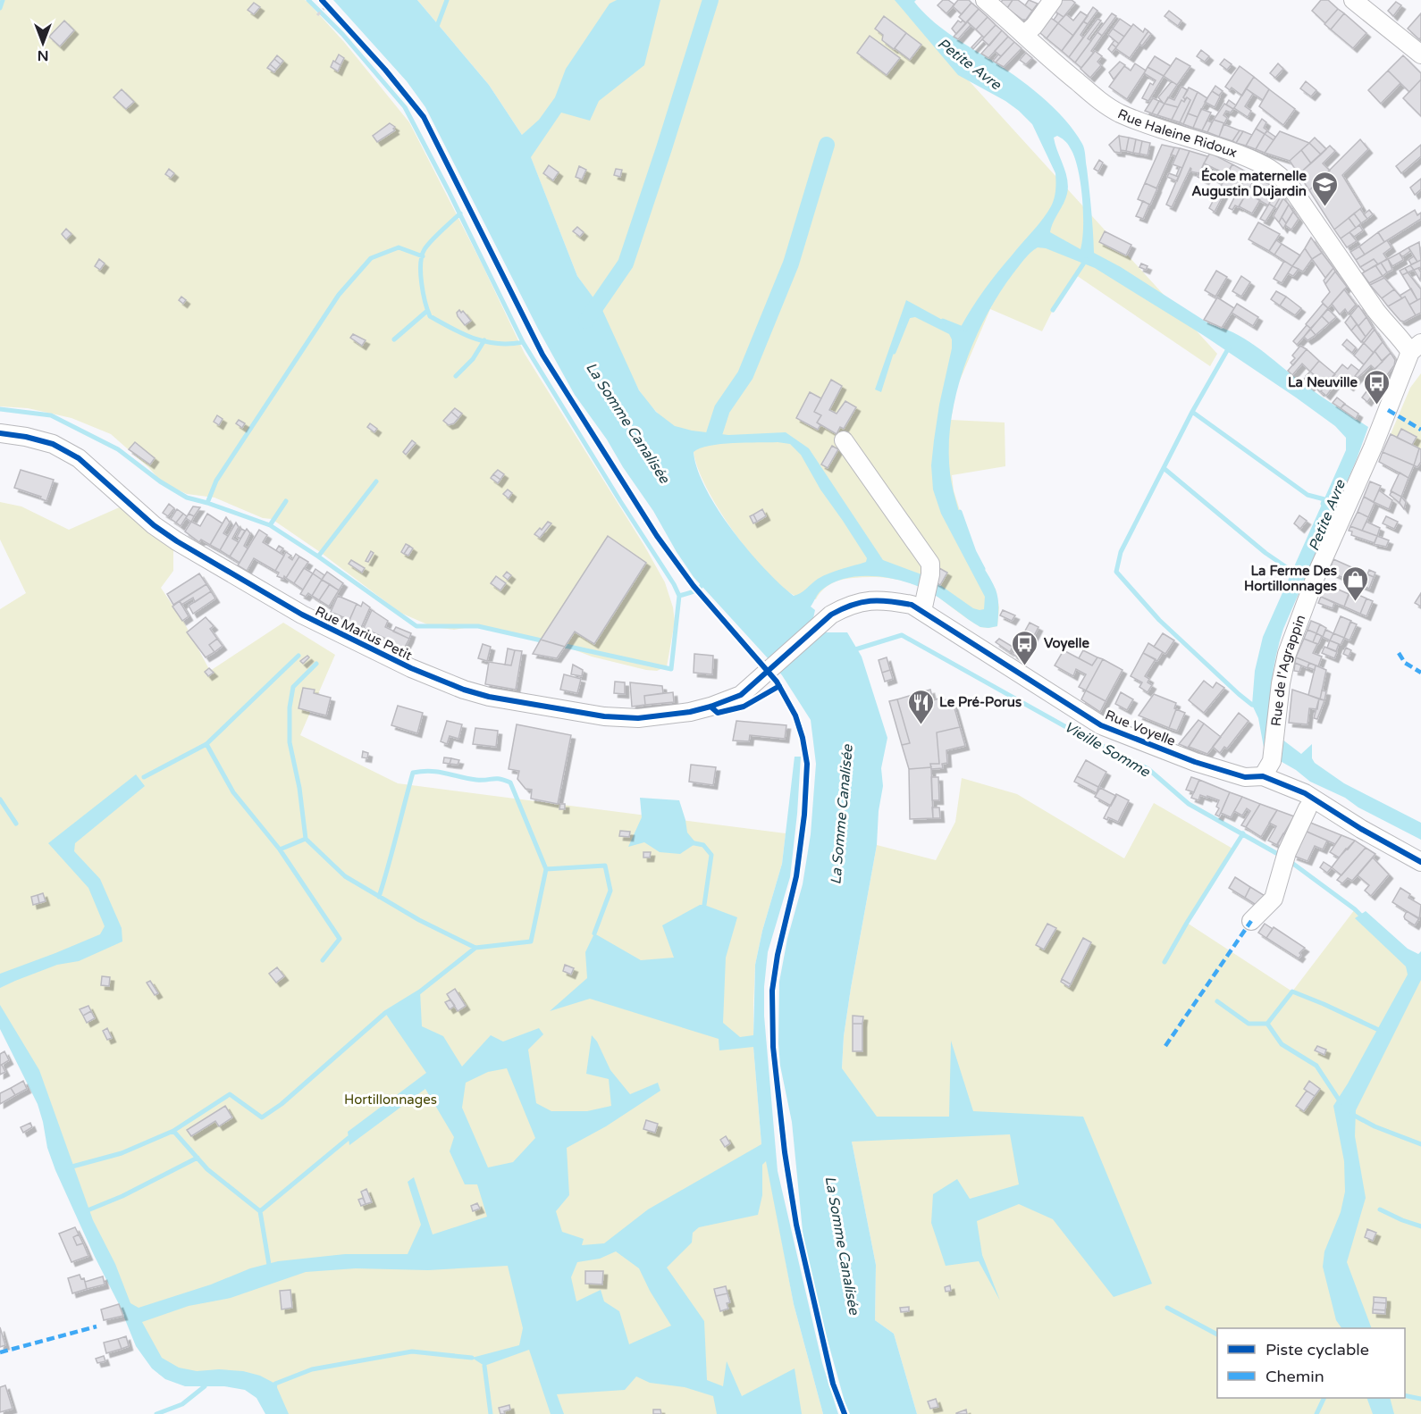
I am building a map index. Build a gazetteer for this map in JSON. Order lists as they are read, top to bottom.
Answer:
{
  "streets": {
    "street": [
      "Rue Haleine Ridoux",
      "Rue Marius Petit",
      "Rue de l'Agrappin",
      "Rue Voyelle"
    ]
  },
  "crossings": [
    ["Rue Haleine Ridoux", "Rue de l'Agrappin"],
    ["Rue Marius Petit", "Rue Voyelle"],
    ["Rue de l'Agrappin", "Rue Voyelle"]
  ],
  "water": ["Petite Avre", "La Somme Canalisée", "Vieille Somme"],
  "parks": ["Hortillonnages"],
  "places": {
    "school or university": ["École maternelle Augustin Dujardin"],
    "bus stop": ["La Neuville", "Voyelle"],
    "shop": ["La Ferme Des Hortillonnages"],
    "restaurant": ["Le Pré-Porus"]
  },
  "legend": ["Piste cyclable", "Chemin"],
  "north": "bottom"
}
